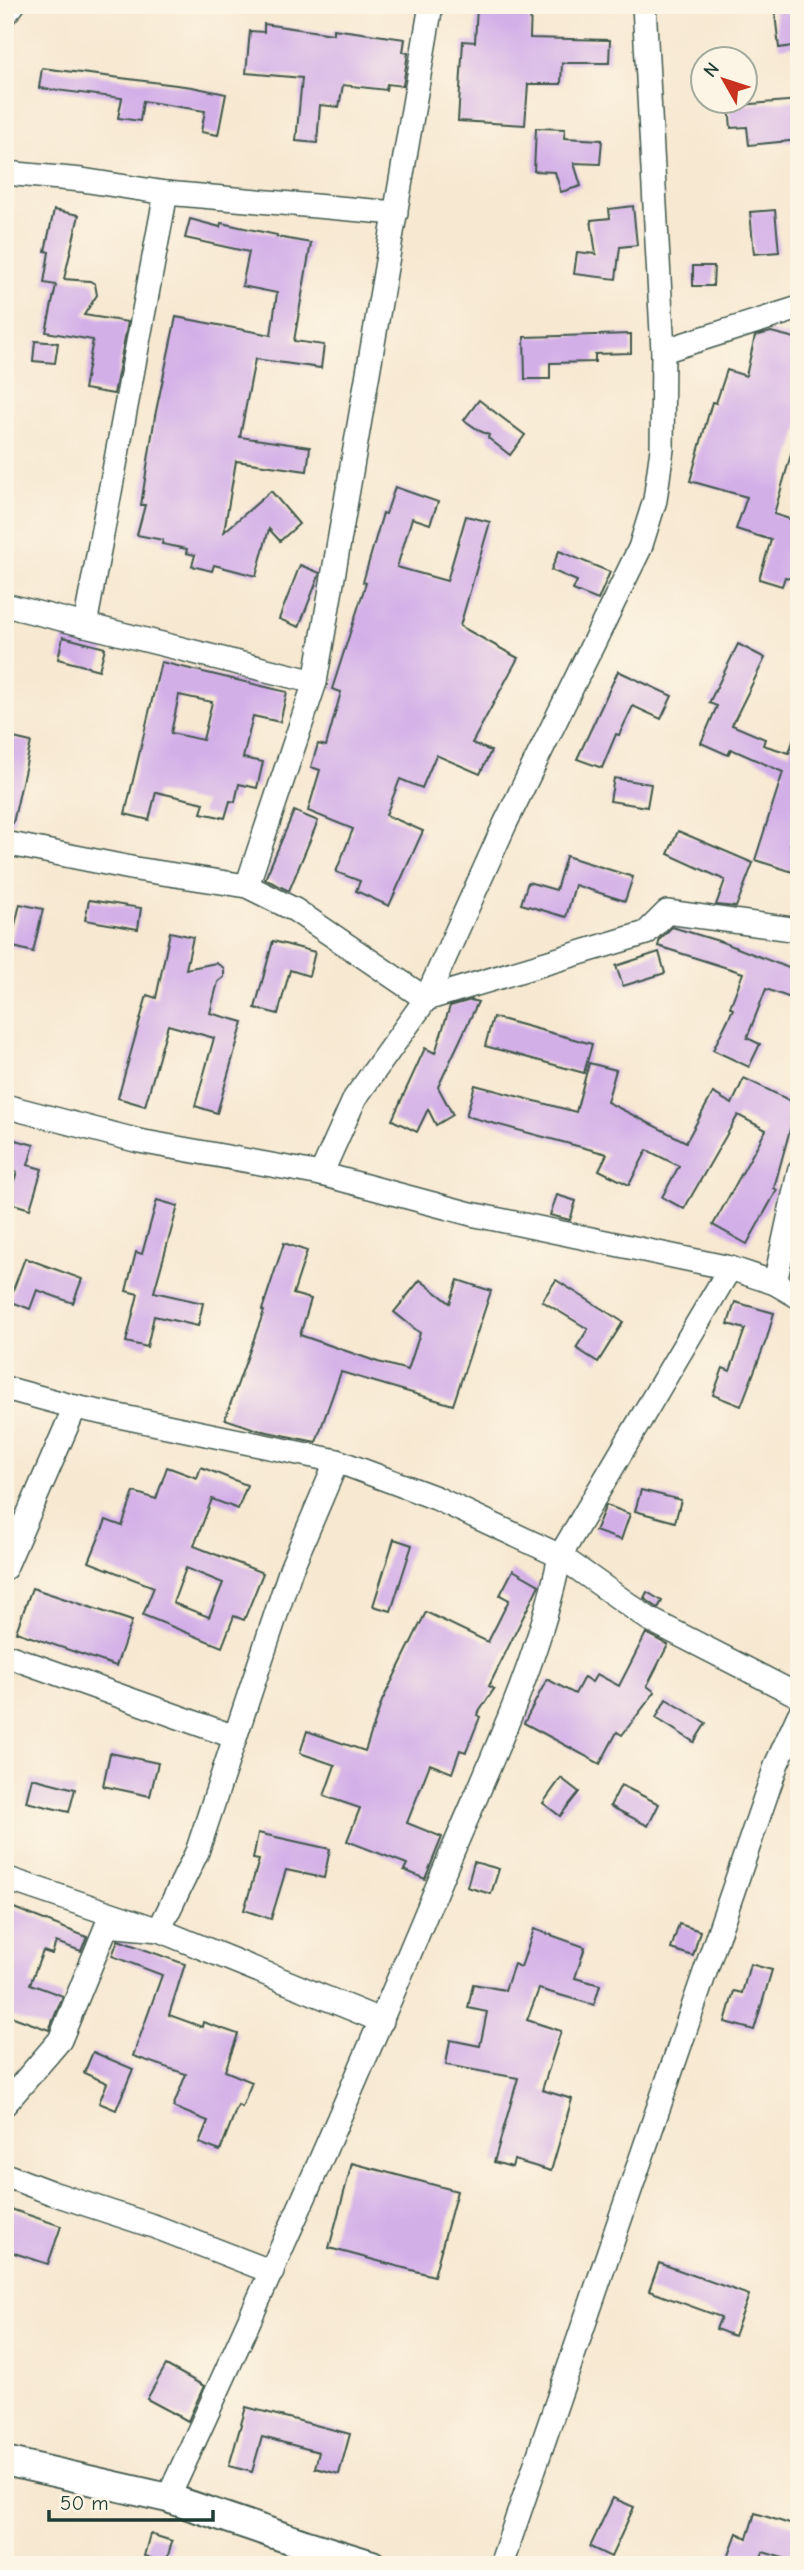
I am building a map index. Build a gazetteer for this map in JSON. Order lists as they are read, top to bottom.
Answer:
{
  "scale_bar": "50 m",
  "north": "top left"
}
